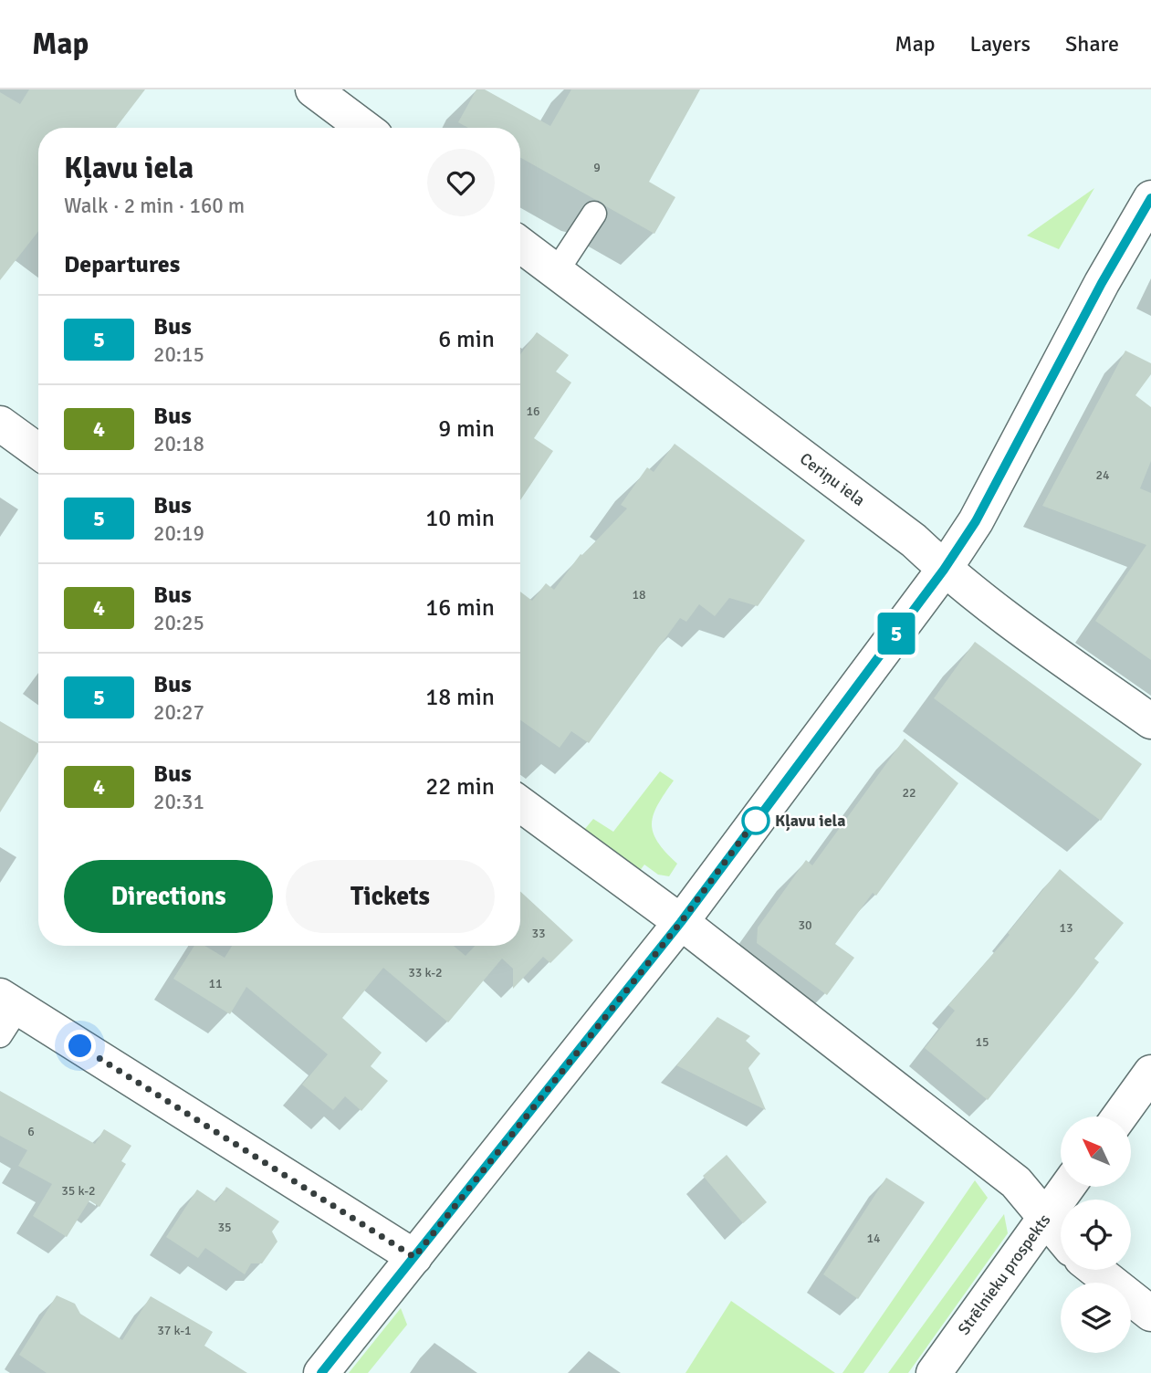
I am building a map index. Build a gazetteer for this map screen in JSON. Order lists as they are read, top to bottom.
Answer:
{
  "streets": {
    "street": ["Ceriņu iela", "Strēlnieku prospekts"]
  },
  "places": ["Kļavu iela"],
  "lines": ["bus line 5"],
  "house_numbers": [
    "9",
    "16",
    "24",
    "18",
    "22",
    "30",
    "13",
    "33",
    "33 k-2",
    "11",
    "15",
    "6",
    "35 k-2",
    "35",
    "14",
    "37 k-1"
  ],
  "north": "top left",
  "page": {
    "header": "Map",
    "nav": ["Map", "Layers", "Share"],
    "on_map": "5",
    "heading": [
      ["Kļavu iela", "Walk · 2 min · 160 m"],
      "Departures"
    ],
    "list": [
      {
        "mark": "5",
        "name": "Bus",
        "note": "20:15",
        "value": "6 min"
      },
      {
        "mark": "4",
        "name": "Bus",
        "note": "20:18",
        "value": "9 min"
      },
      {
        "mark": "5",
        "name": "Bus",
        "note": "20:19",
        "value": "10 min"
      },
      {
        "mark": "4",
        "name": "Bus",
        "note": "20:25",
        "value": "16 min"
      },
      {
        "mark": "5",
        "name": "Bus",
        "note": "20:27",
        "value": "18 min"
      },
      {
        "mark": "4",
        "name": "Bus",
        "note": "20:31",
        "value": "22 min"
      }
    ],
    "buttons": ["Directions", "Tickets"]
  }
}
